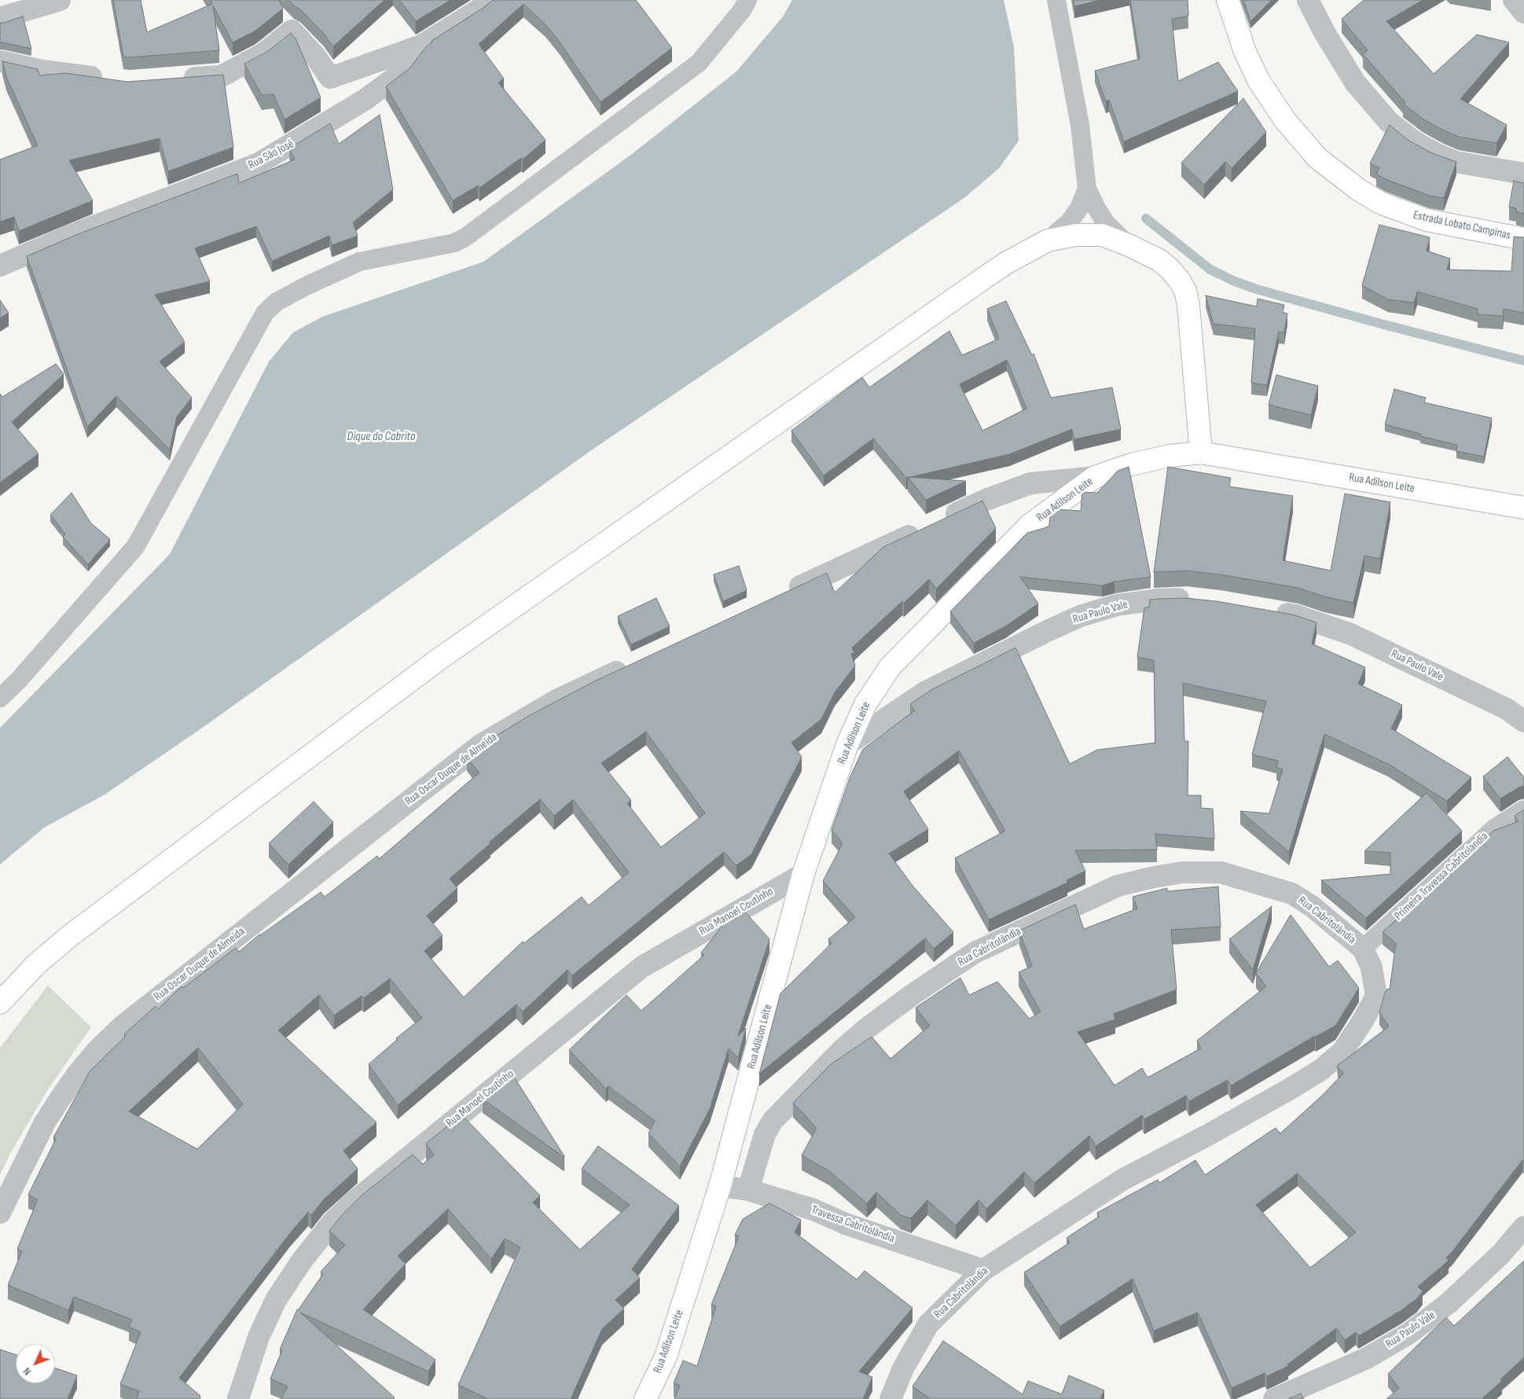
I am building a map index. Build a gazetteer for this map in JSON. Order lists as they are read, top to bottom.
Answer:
{
  "streets": {
    "street": [
      "Rua Sâo José",
      "Estrada Lobato Campinas",
      "Rua Adilson Leite",
      "Rua Paulo Vale",
      "Rua Oscar Duque de Almeida",
      "Rua Manoel Coutinho",
      "Rua Cabritolândia",
      "Travessa Cabritolândia"
    ],
    "lane": ["Primeira Travessa Cabritolandia"]
  },
  "crossings": [
    ["Rua Adilson Leite", "Rua Paulo Vale"],
    ["Rua Adilson Leite", "Rua Manoel Coutinho"],
    ["Rua Adilson Leite", "Travessa Cabritolândia"],
    ["Primeira Travessa Cabritolandia", "Rua Cabritolândia"],
    ["Rua Cabritolândia", "Travessa Cabritolândia"]
  ],
  "water": ["Dique do Cabrito"],
  "north": "bottom left"
}
